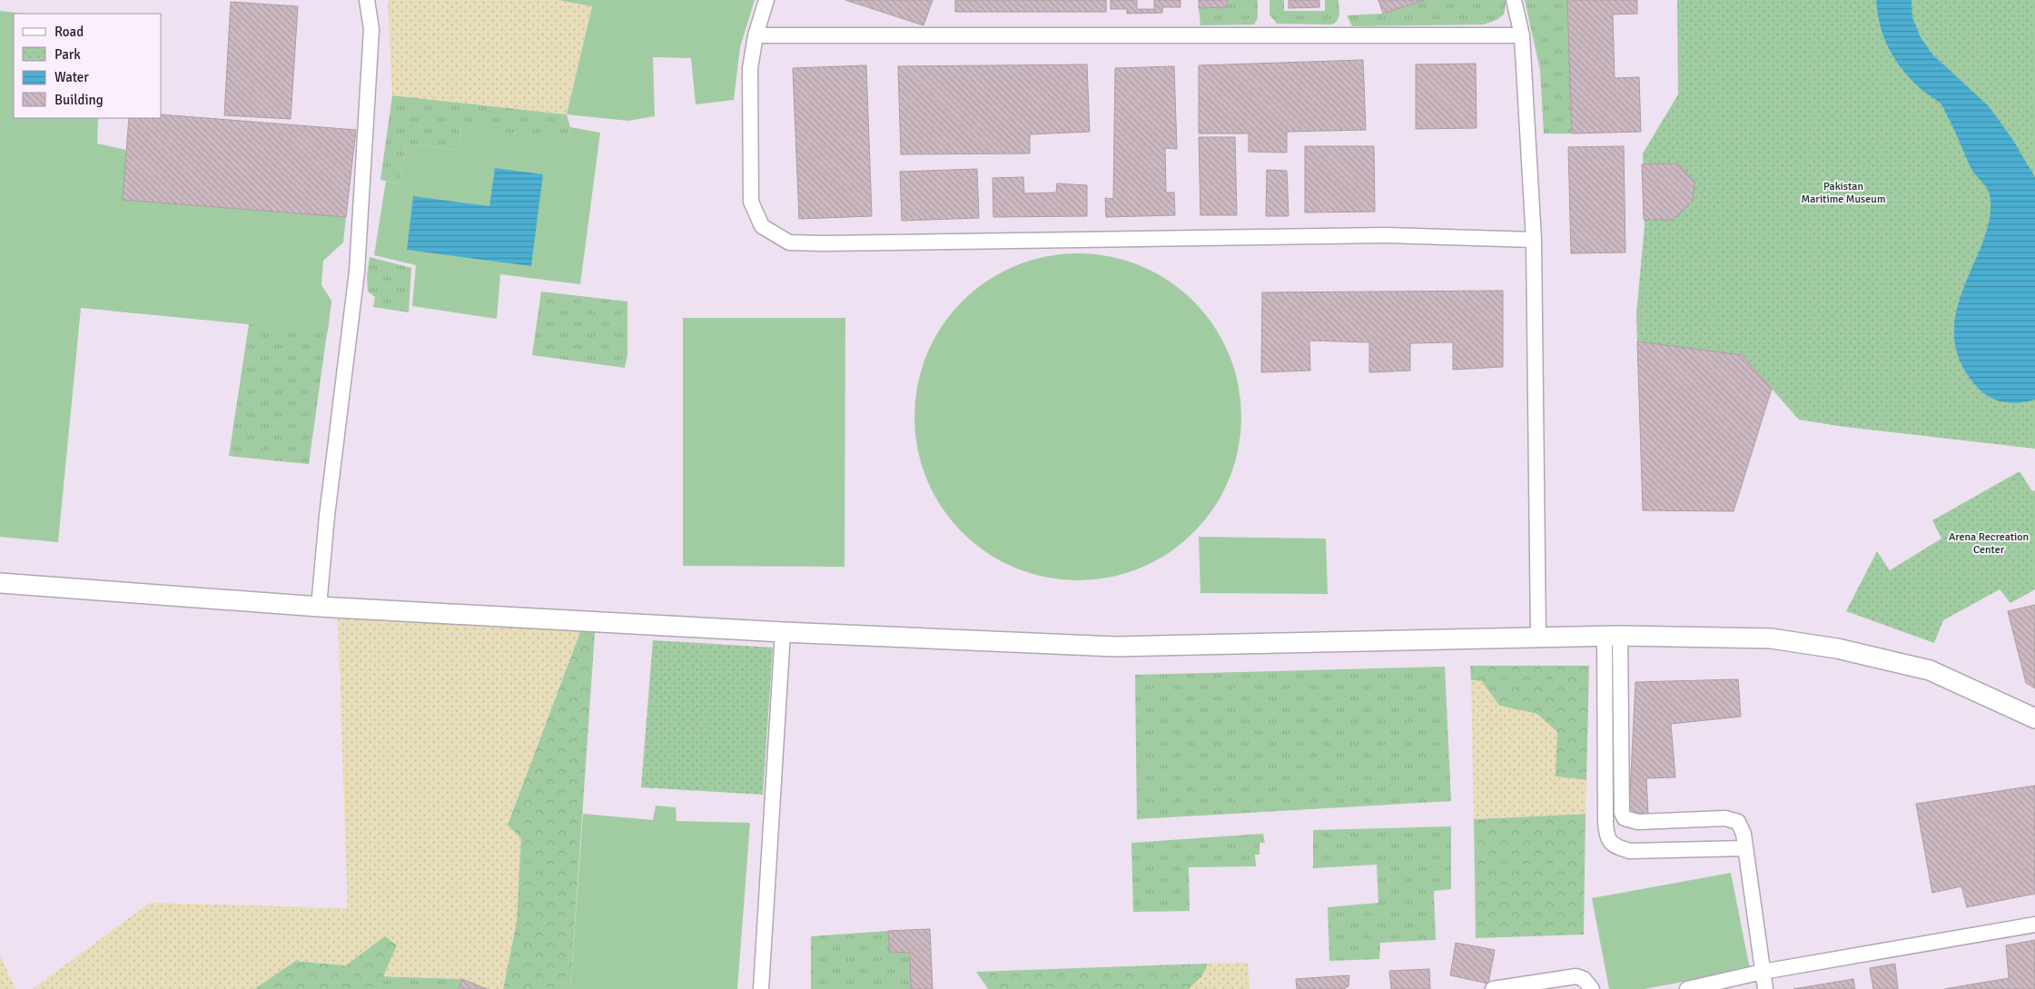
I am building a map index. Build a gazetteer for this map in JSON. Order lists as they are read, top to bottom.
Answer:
{
  "parks": ["Pakistan Maritime Museum", "Arena Recreation Center"],
  "legend": [
    "Road",
    "Park",
    "Water",
    "Building"
  ]
}
